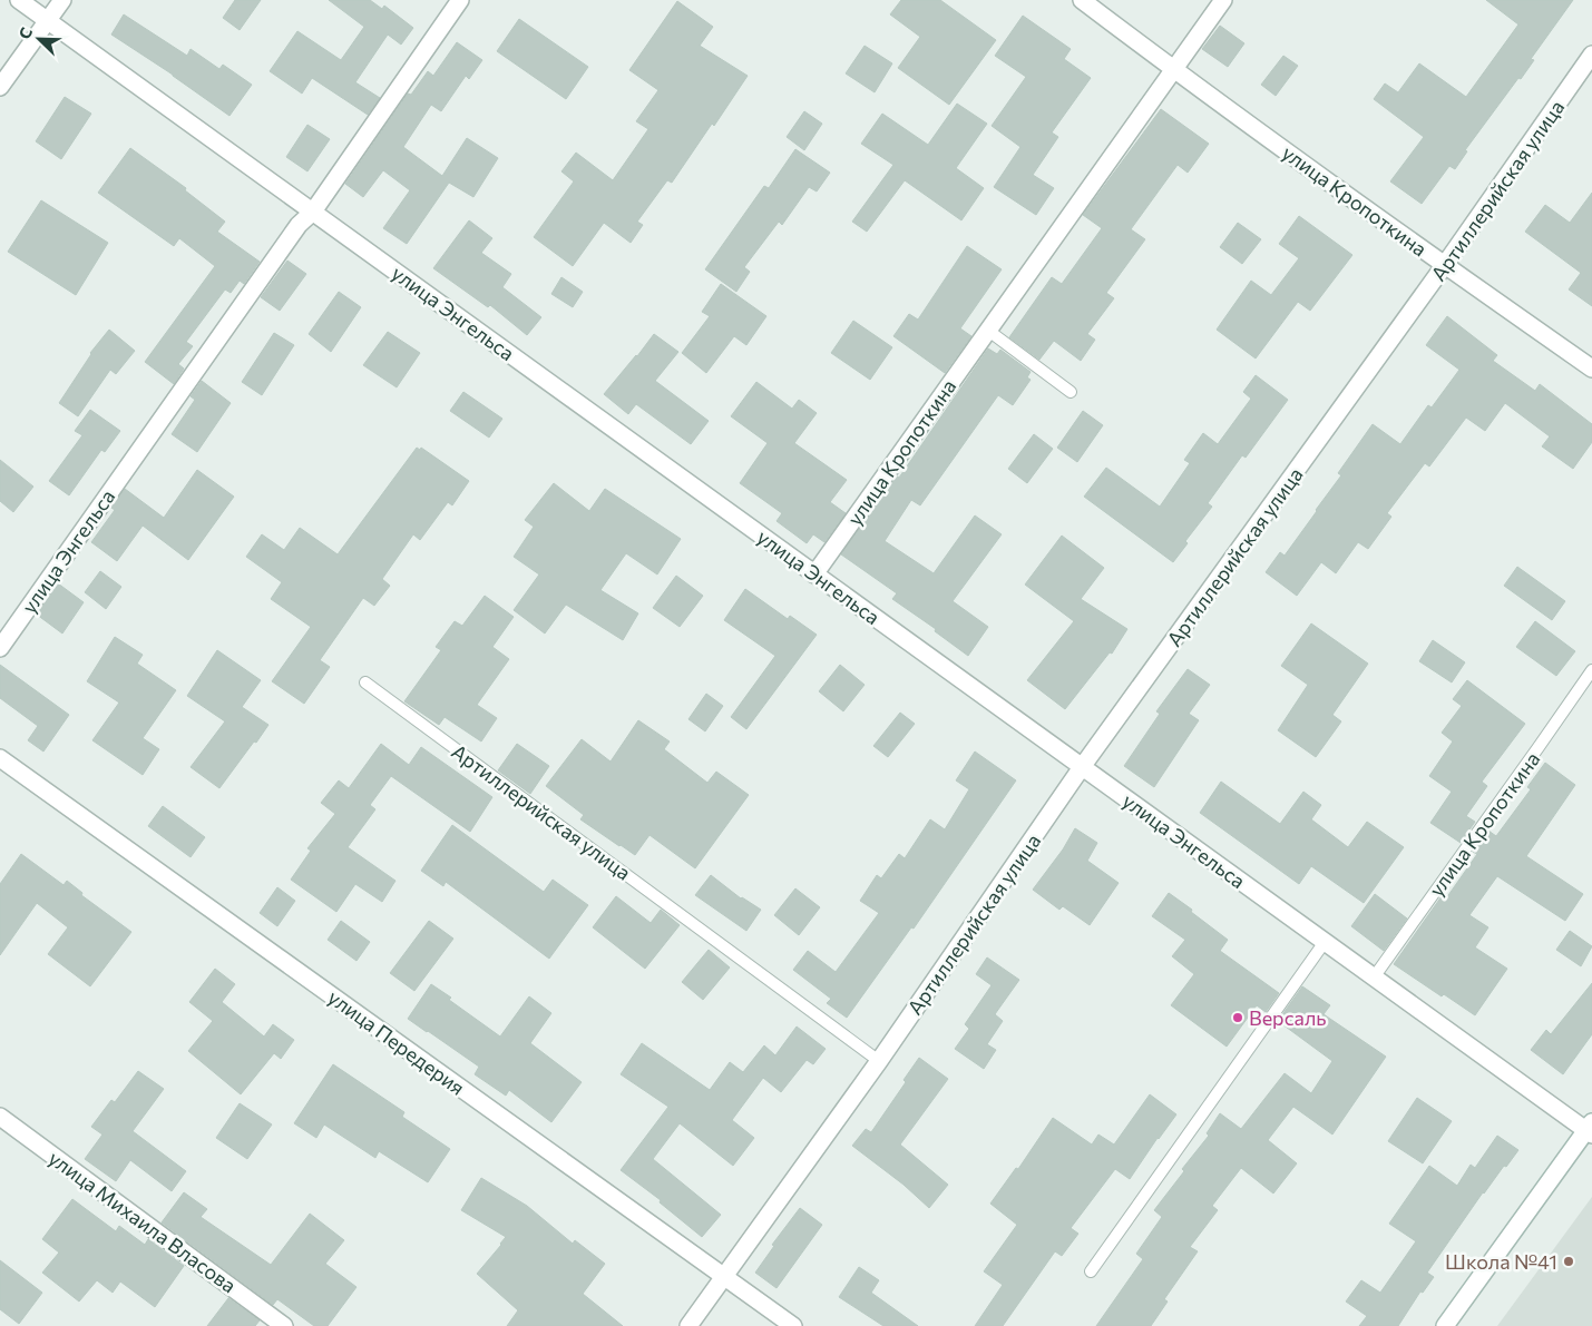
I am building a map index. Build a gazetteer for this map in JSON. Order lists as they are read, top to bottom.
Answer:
{
  "streets": {
    "street": [
      "Артиллерийская улица",
      "улица Кропоткина",
      "улица Энгельса",
      "улица Передерия",
      "улица Михаила Власова"
    ]
  },
  "crossings": [
    ["Артиллерийская улица", "улица Кропоткина"],
    ["Артиллерийская улица", "улица Энгельса"],
    ["Артиллерийская улица", "улица Передерия"],
    ["улица Кропоткина", "улица Энгельса"]
  ],
  "places": ["Версаль", "Школа №41"],
  "north": "top left"
}
